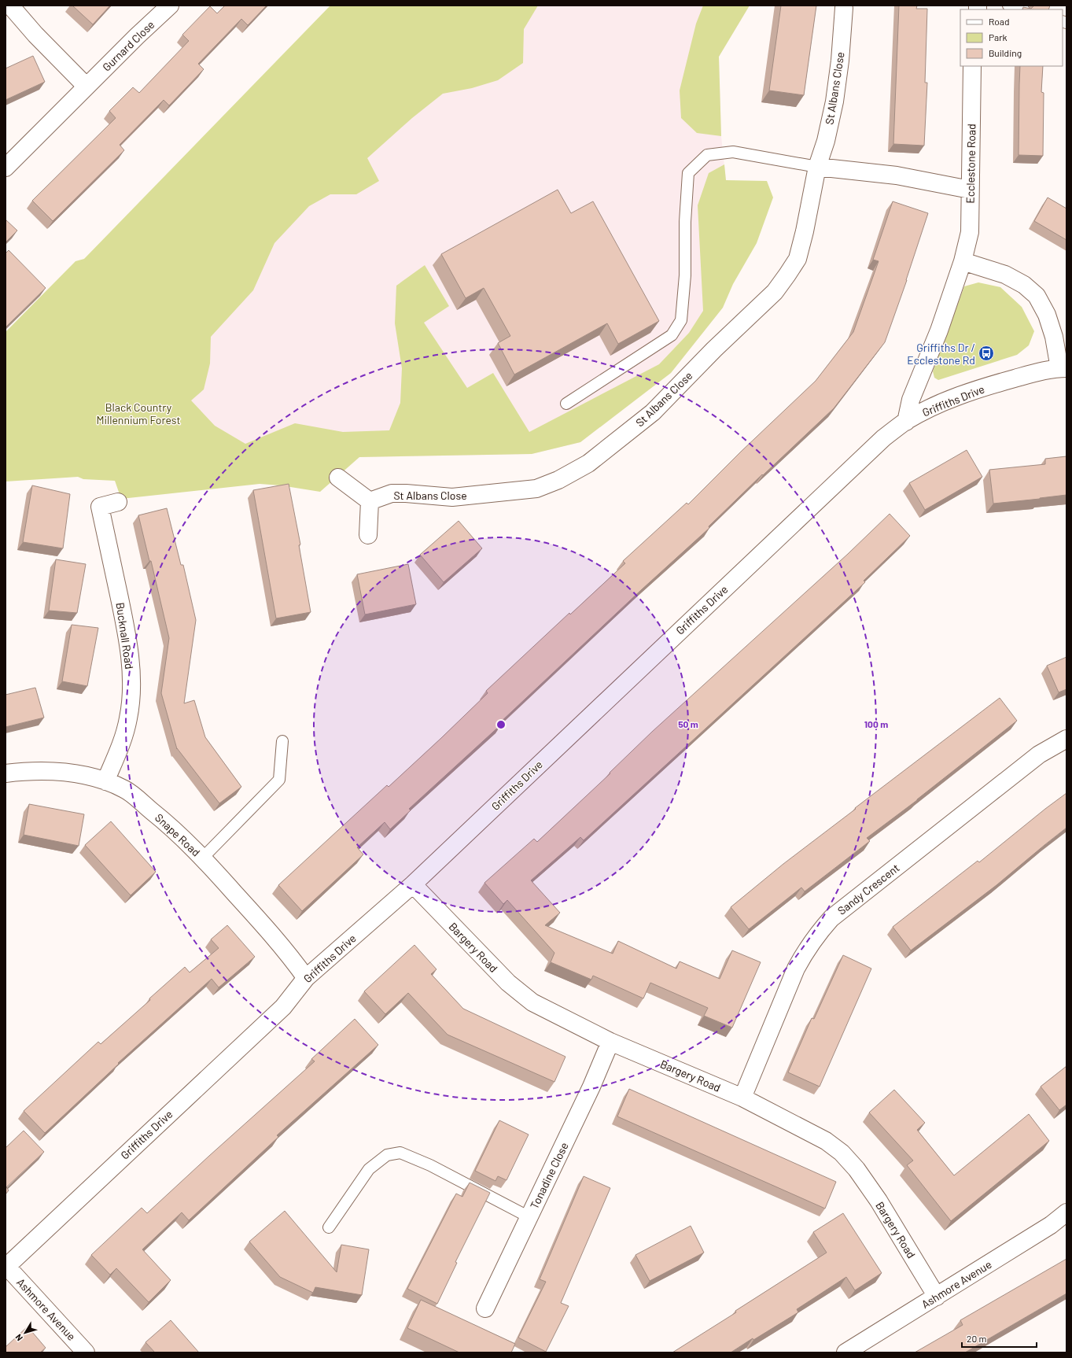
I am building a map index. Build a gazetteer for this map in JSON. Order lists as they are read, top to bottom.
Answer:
{
  "streets": {
    "street": [
      "Gurnard Close",
      "St Albans Close",
      "Ecclestone Road",
      "Griffiths Drive",
      "Bucknall Road",
      "Snape Road",
      "Sandy Crescent",
      "Bargery Road",
      "Tonadine Close",
      "Ashmore Avenue"
    ]
  },
  "crossings": [
    ["Ecclestone Road", "Griffiths Drive"],
    ["Griffiths Drive", "Snape Road"],
    ["Griffiths Drive", "Bargery Road"],
    ["Griffiths Drive", "Ashmore Avenue"],
    ["Bucknall Road", "Snape Road"],
    ["Sandy Crescent", "Bargery Road"],
    ["Bargery Road", "Tonadine Close"],
    ["Bargery Road", "Ashmore Avenue"]
  ],
  "parks": ["Black Country Millennium Forest"],
  "places": {
    "bus stop": ["Griffiths Dr / Ecclestone Rd"]
  },
  "legend": ["Road", "Park", "Building"],
  "scale_bar": "20 m",
  "north": "bottom left",
  "rings": ["50 m", "100 m"]
}
